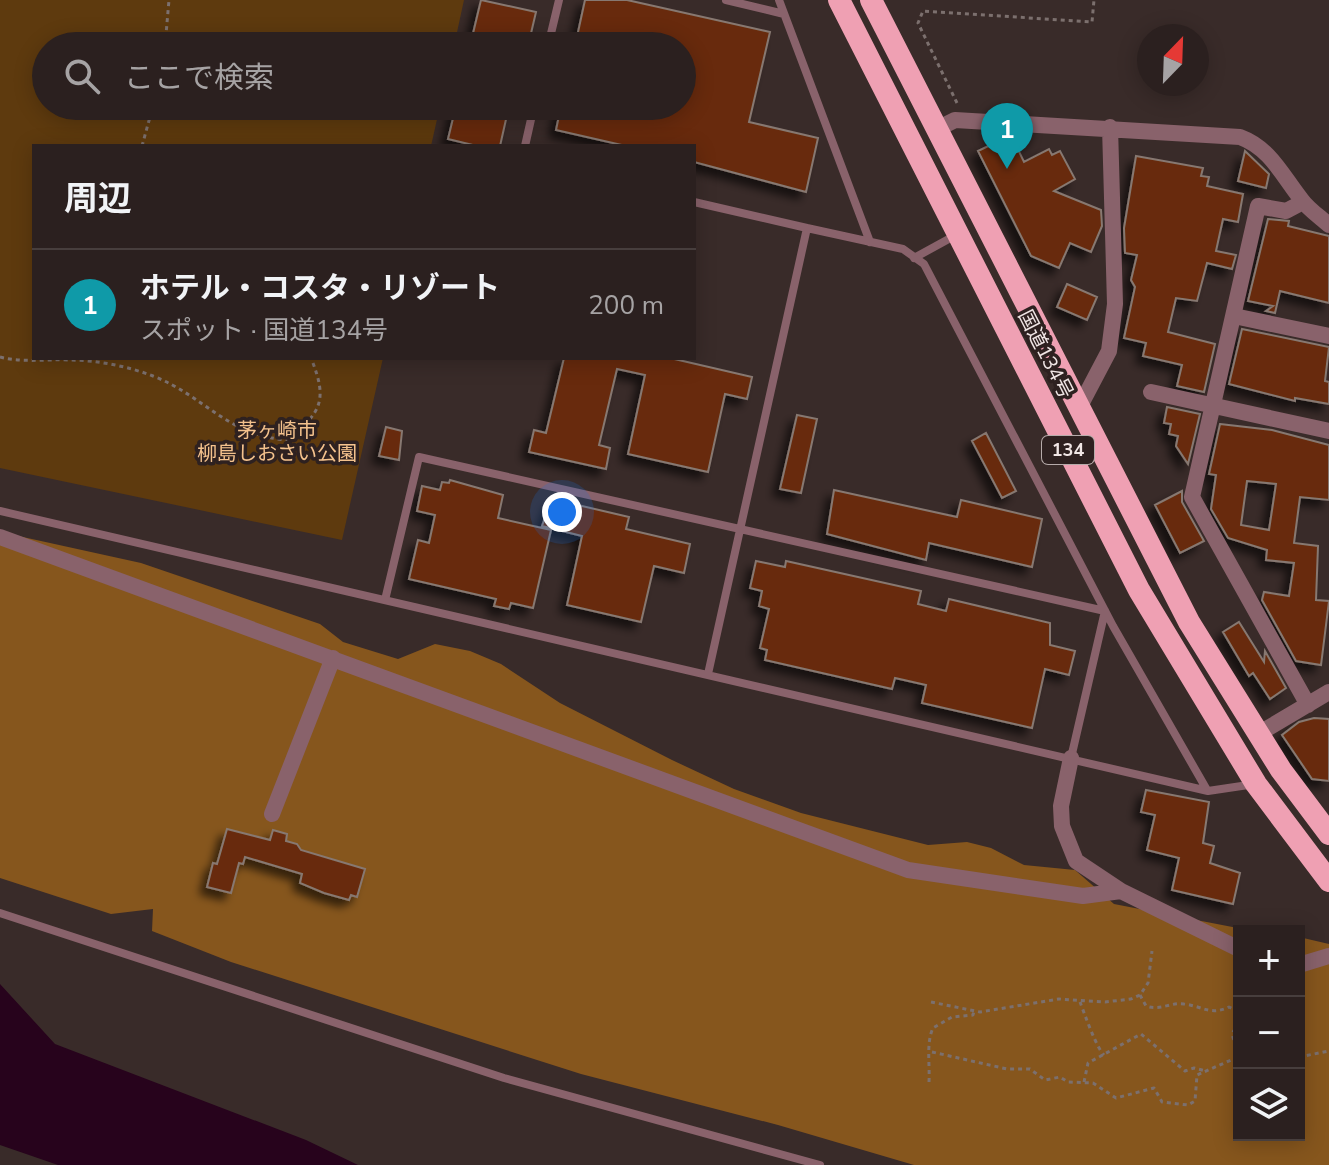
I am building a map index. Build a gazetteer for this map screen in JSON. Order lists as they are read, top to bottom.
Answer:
{
  "streets": {
    "highway": ["国道134号", "134"]
  },
  "parks": ["茅ヶ崎市 柳島しおさい公園"],
  "north": "top right",
  "page": {
    "search": "ここで検索",
    "pins": "1",
    "heading": "周辺",
    "list": [
      {
        "mark": "1",
        "name": "ホテル・コスタ・リゾート",
        "note": "スポット · 国道134号",
        "value": "200 m"
      }
    ],
    "map_buttons": ["+", "−"]
  }
}
